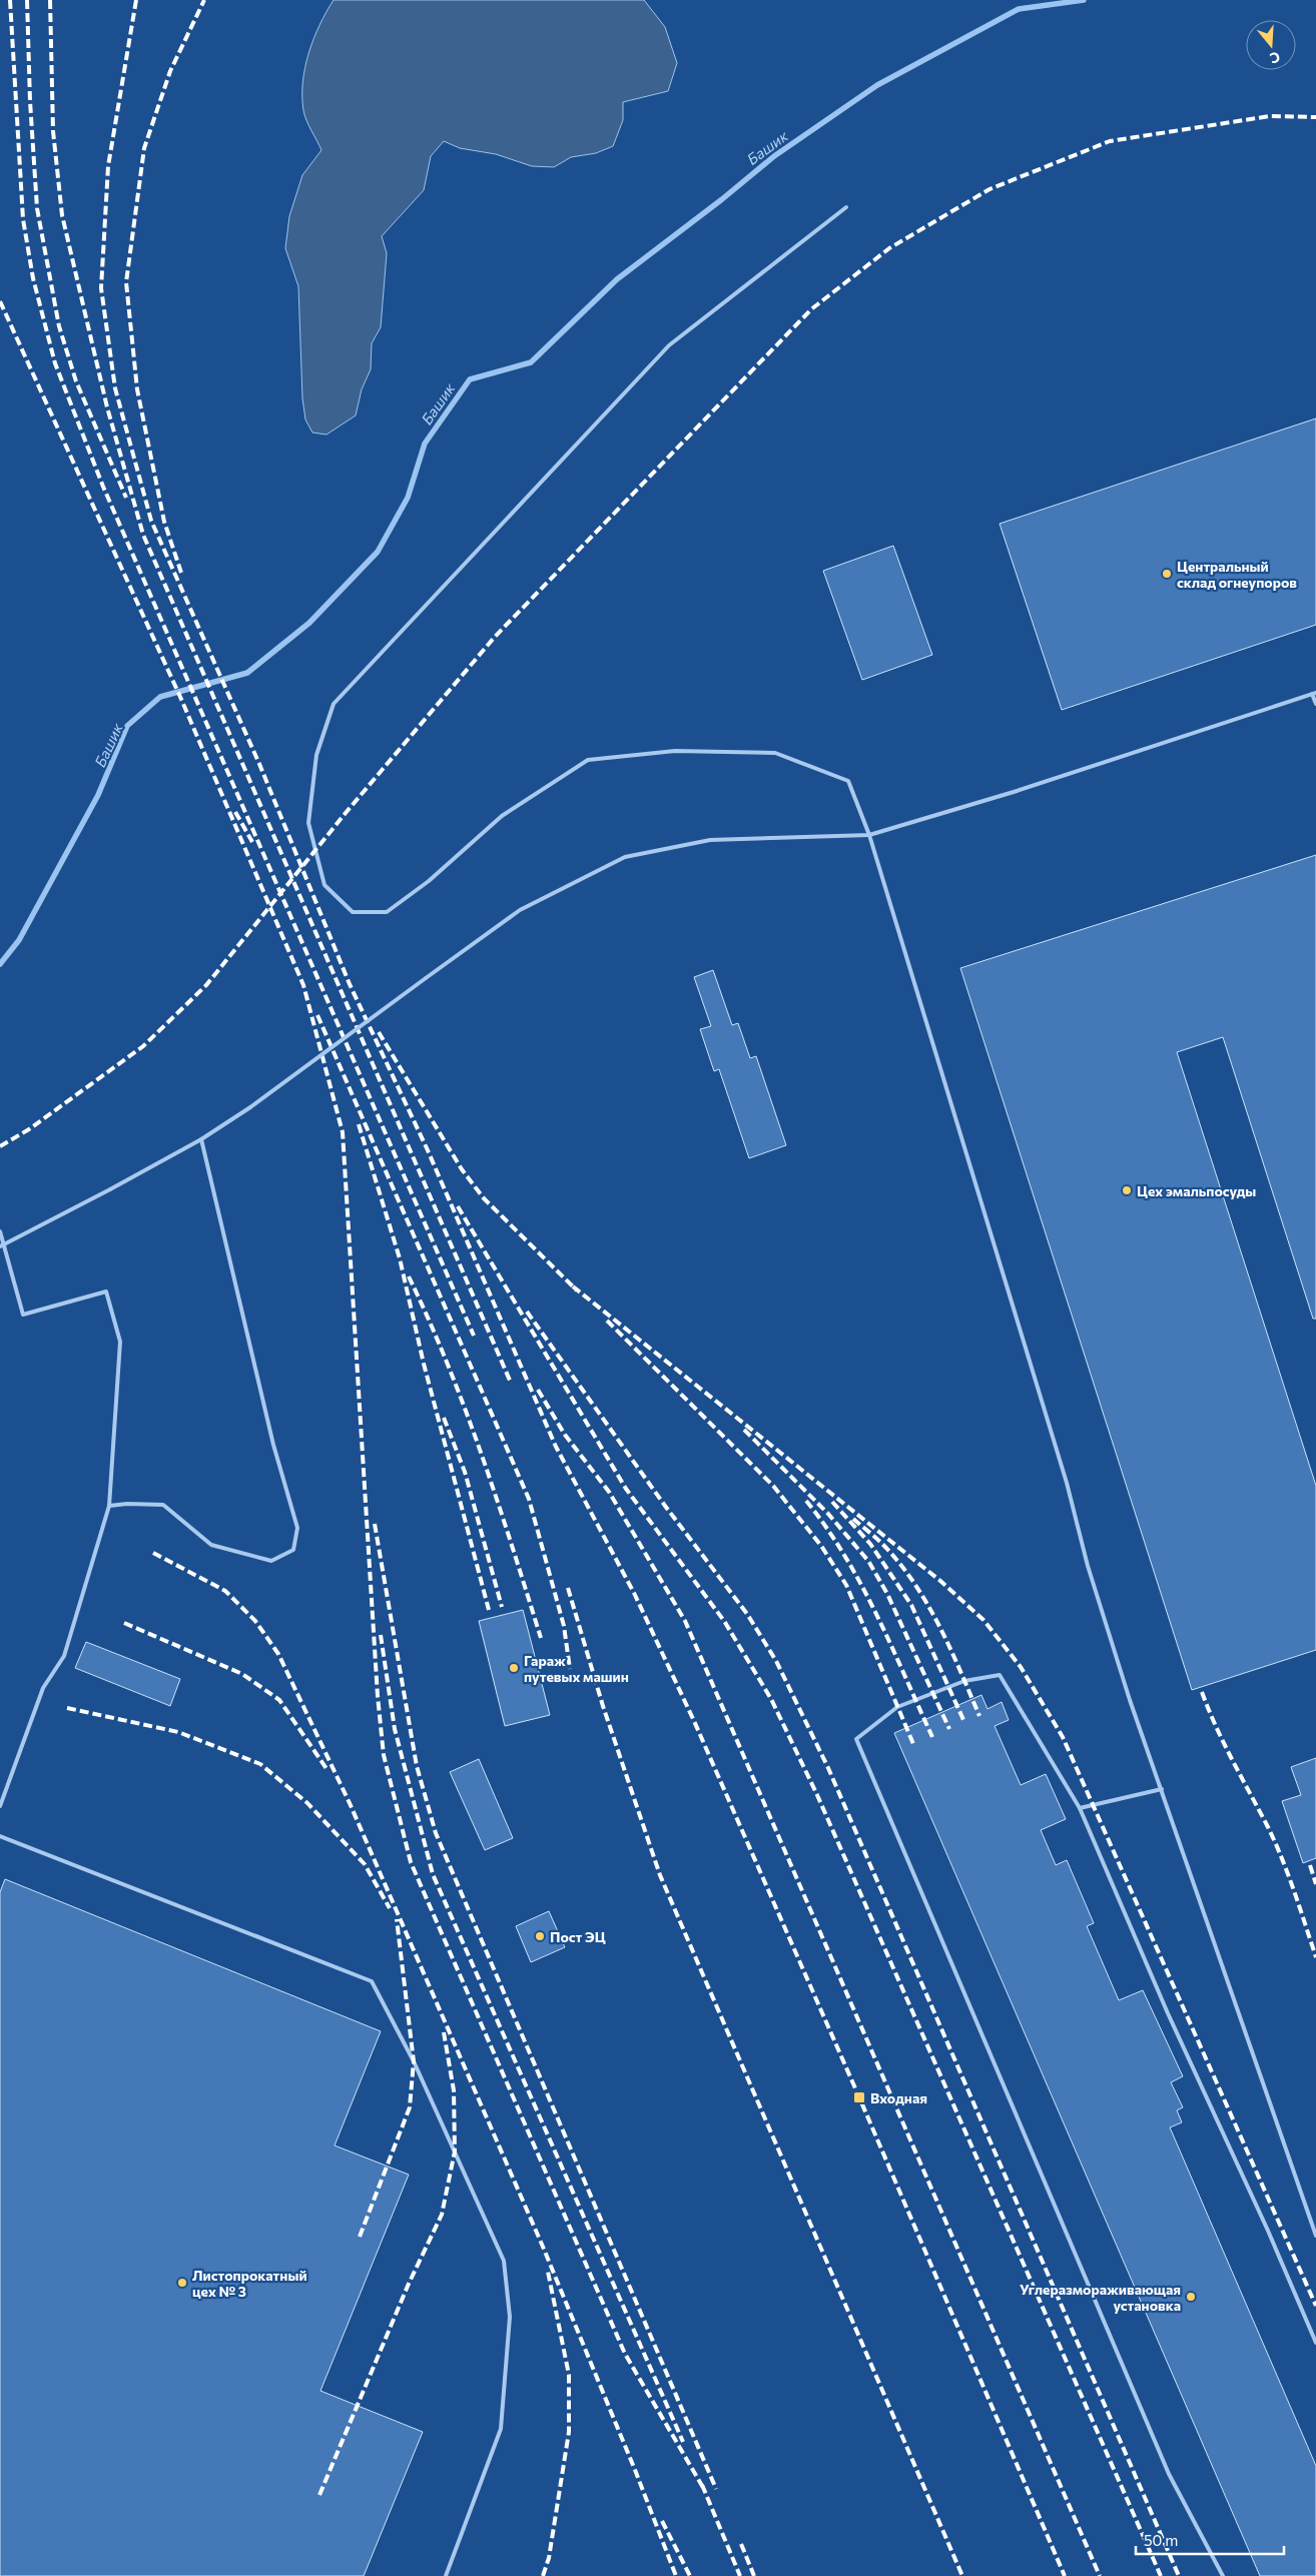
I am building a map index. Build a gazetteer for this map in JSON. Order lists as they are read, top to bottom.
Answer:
{
  "water": ["Башик"],
  "places": {
    "other": [
      "Центральный склад огнеупоров",
      "Цех эмальпосуды",
      "Гараж путевых машин",
      "Поcт ЭЦ",
      "Листопрокатный цех № 3",
      "Углеразмораживающая установка"
    ],
    "transit": ["Входная"]
  },
  "scale_bar": "50 m",
  "north": "bottom"
}
